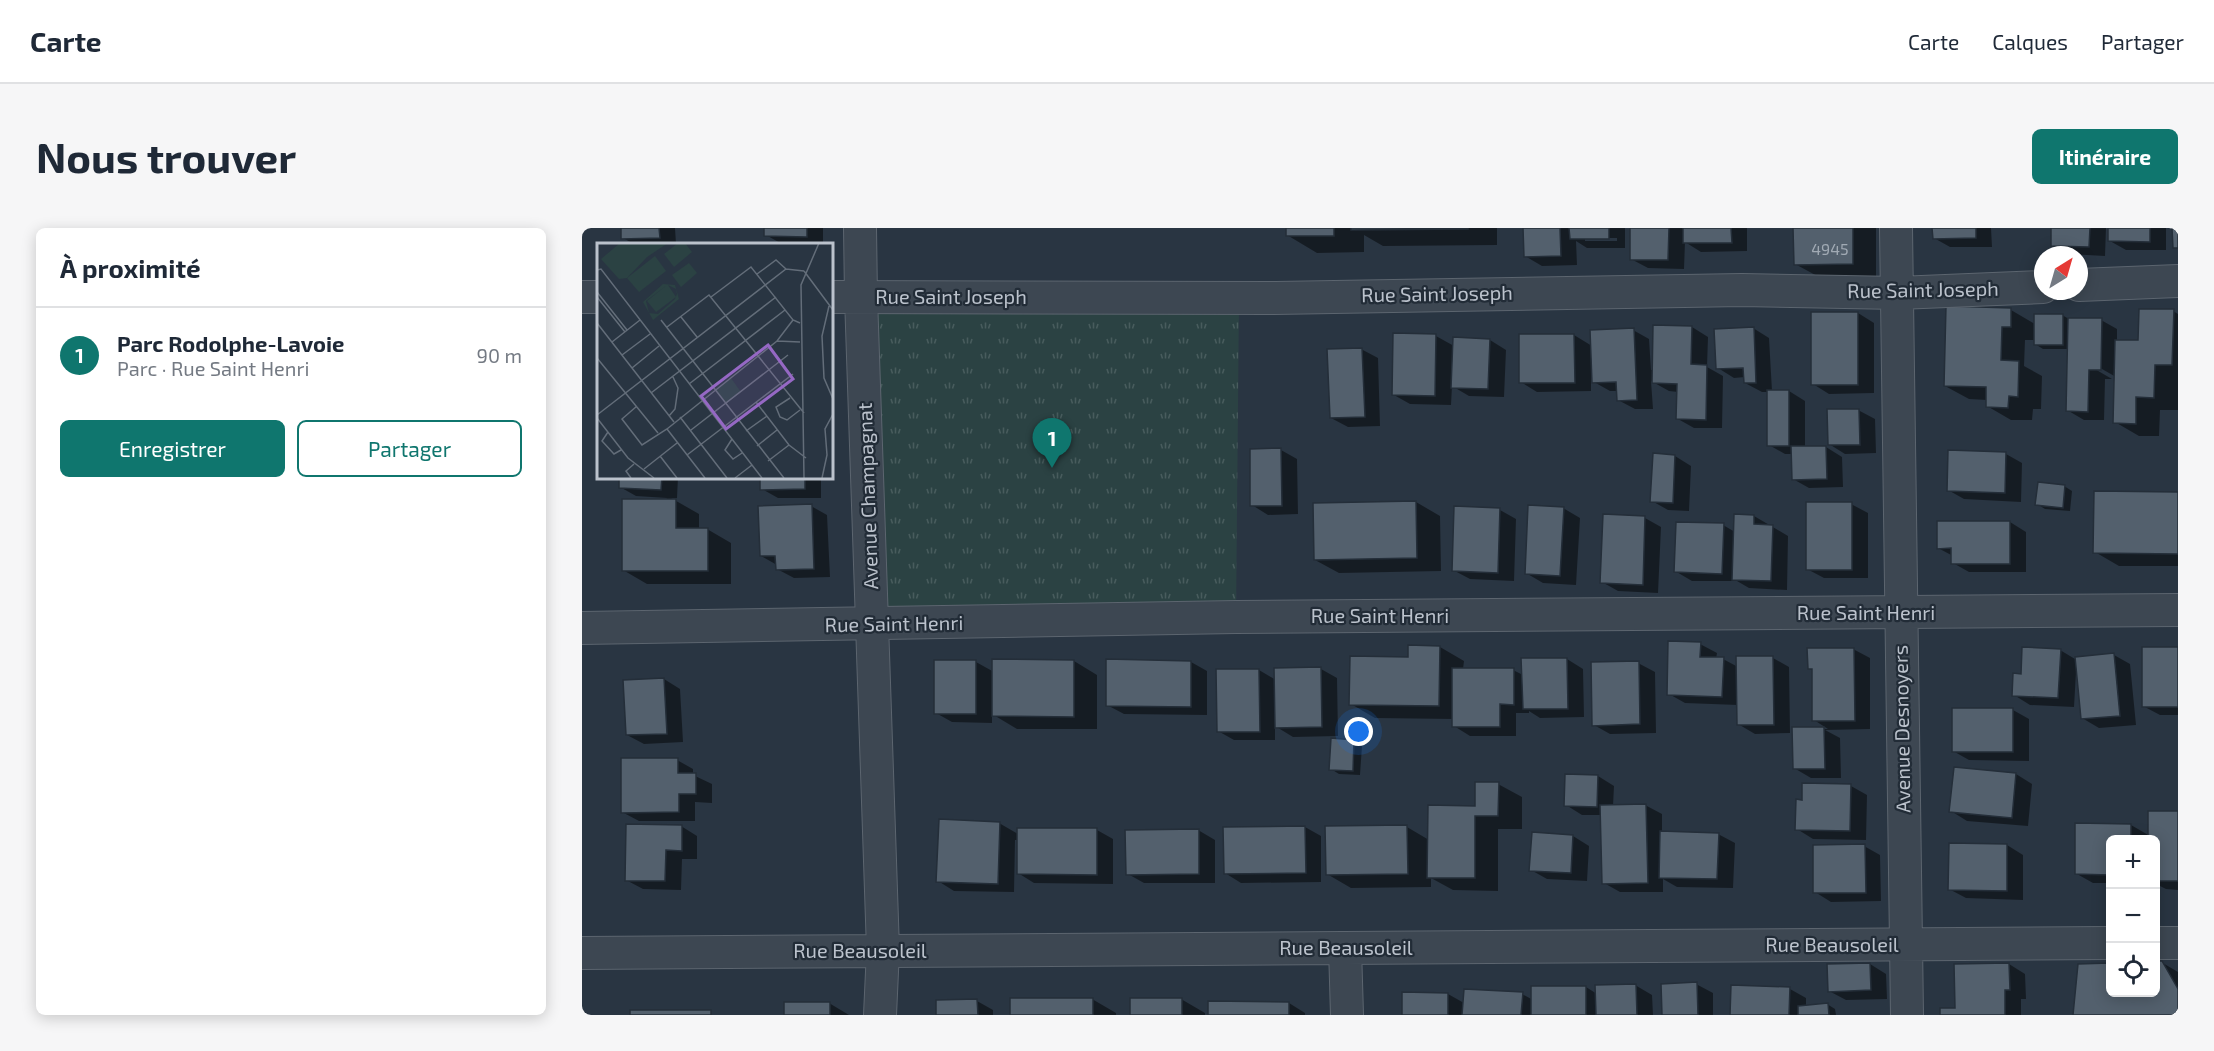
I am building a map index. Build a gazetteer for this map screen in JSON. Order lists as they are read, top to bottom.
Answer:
{
  "streets": {
    "street": [
      "Rue Saint Joseph",
      "Avenue Champagnat",
      "Rue Saint Henri",
      "Avenue Desnoyers",
      "Rue Beausoleil"
    ]
  },
  "crossings": [
    ["Rue Saint Joseph", "Avenue Champagnat"],
    ["Rue Saint Joseph", "Avenue Desnoyers"],
    ["Avenue Champagnat", "Rue Saint Henri"],
    ["Avenue Champagnat", "Rue Beausoleil"],
    ["Rue Saint Henri", "Avenue Desnoyers"],
    ["Avenue Desnoyers", "Rue Beausoleil"]
  ],
  "house_numbers": ["4945"],
  "north": "top right",
  "page": {
    "header": "Carte",
    "nav": ["Carte", "Calques", "Partager"],
    "buttons": [
      "Itinéraire",
      ["Enregistrer", "Partager"]
    ],
    "title": "Nous trouver",
    "heading": "À proximité",
    "list": [
      {
        "mark": "1",
        "name": "Parc Rodolphe-Lavoie",
        "note": "Parc · Rue Saint Henri",
        "value": "90 m"
      }
    ],
    "pins": "1",
    "map_buttons": ["+", "−"]
  }
}
